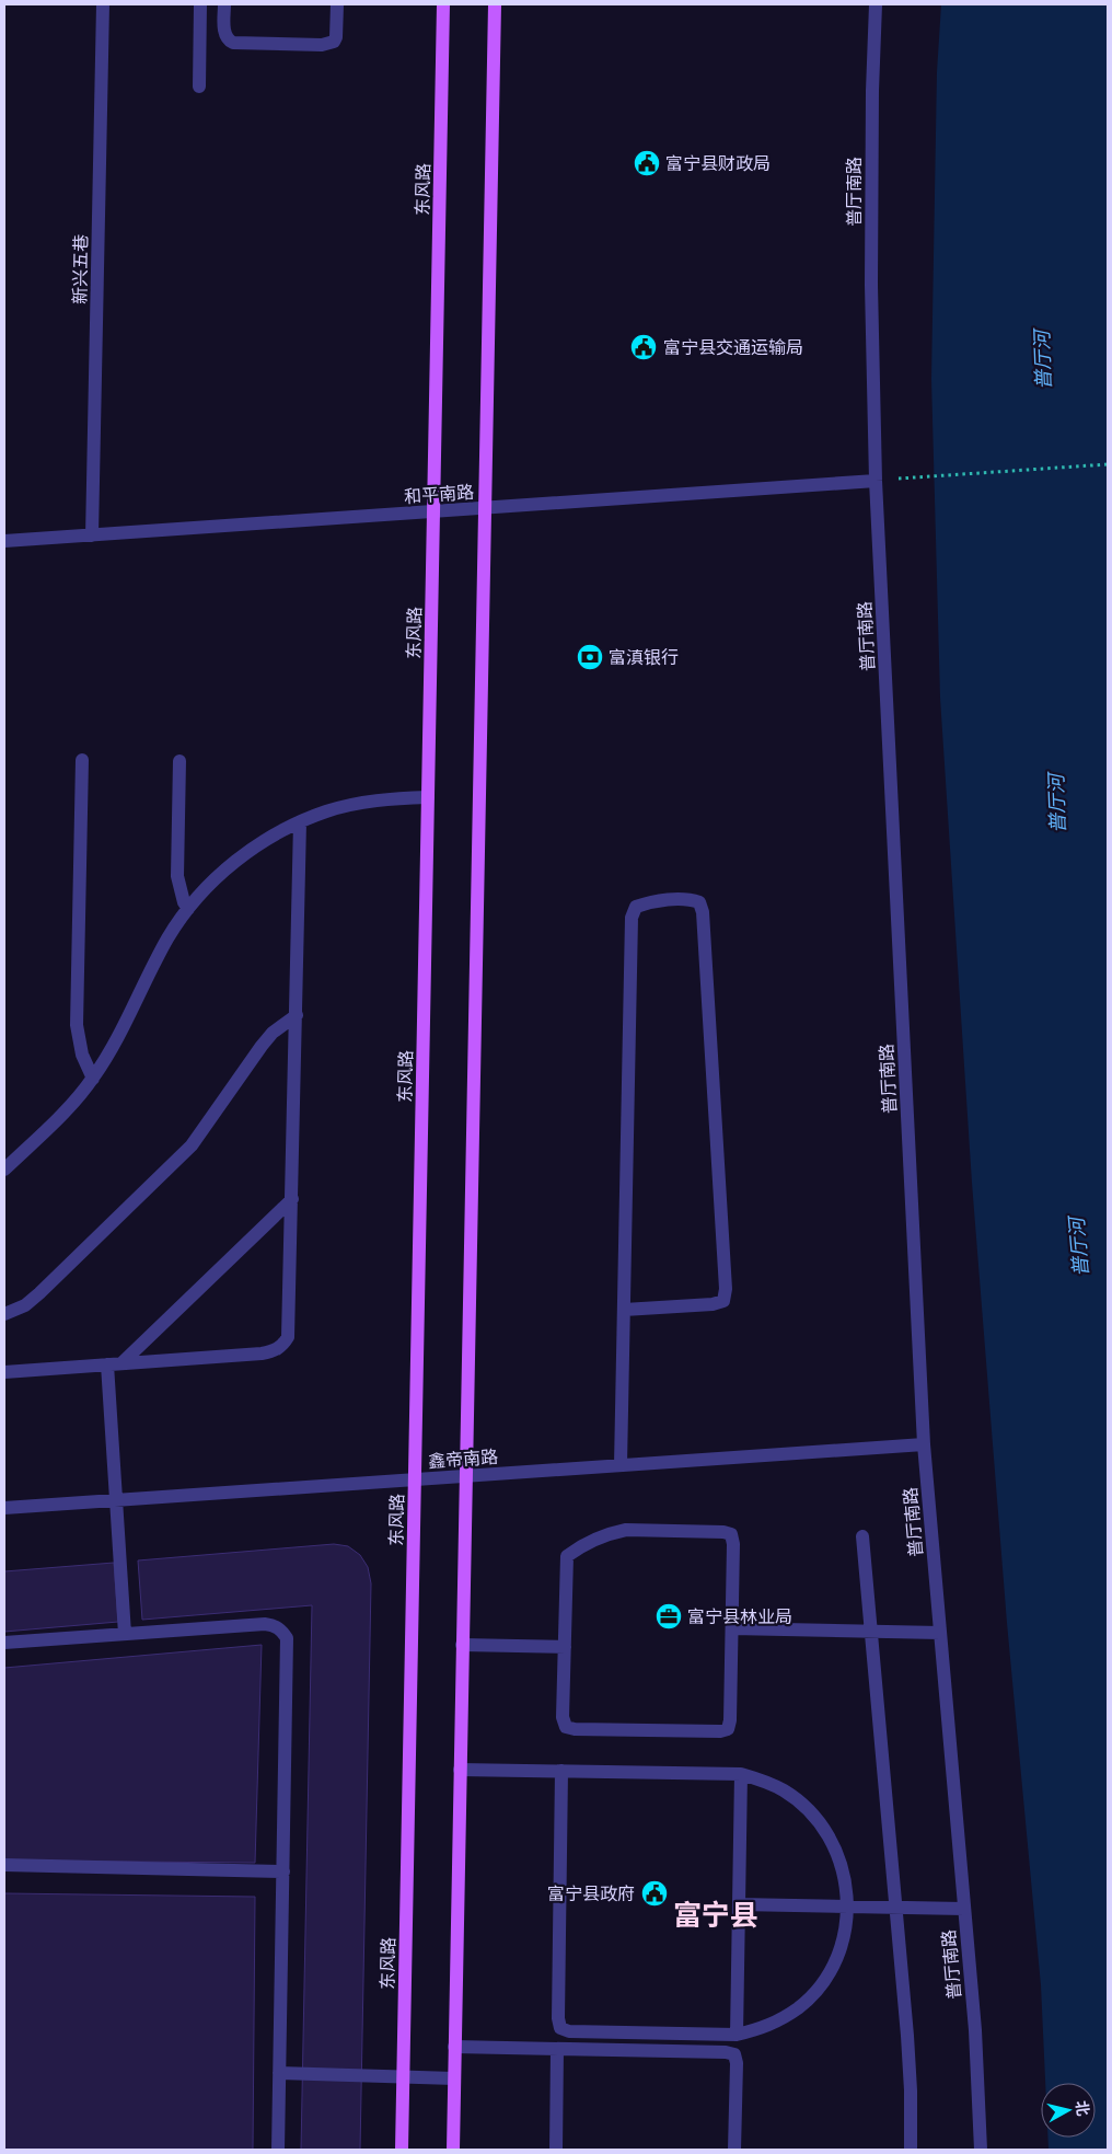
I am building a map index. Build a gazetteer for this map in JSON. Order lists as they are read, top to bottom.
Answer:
{
  "streets": {
    "main road": ["东风路"],
    "street": [
      "普厅南路",
      "新兴五巷",
      "和平南路",
      "鑫帝南路"
    ]
  },
  "crossings": [
    ["东风路", "和平南路"],
    ["东风路", "鑫帝南路"],
    ["普厅南路", "和平南路"],
    ["普厅南路", "鑫帝南路"],
    ["新兴五巷", "和平南路"]
  ],
  "districts": ["富宁县"],
  "water": ["普厅河"],
  "places": {
    "public building": ["富宁县财政局", "富宁县交通运输局", "富宁县政府"],
    "bank": ["富滇银行"],
    "office": ["富宁县林业局"]
  },
  "north": "right"
}
